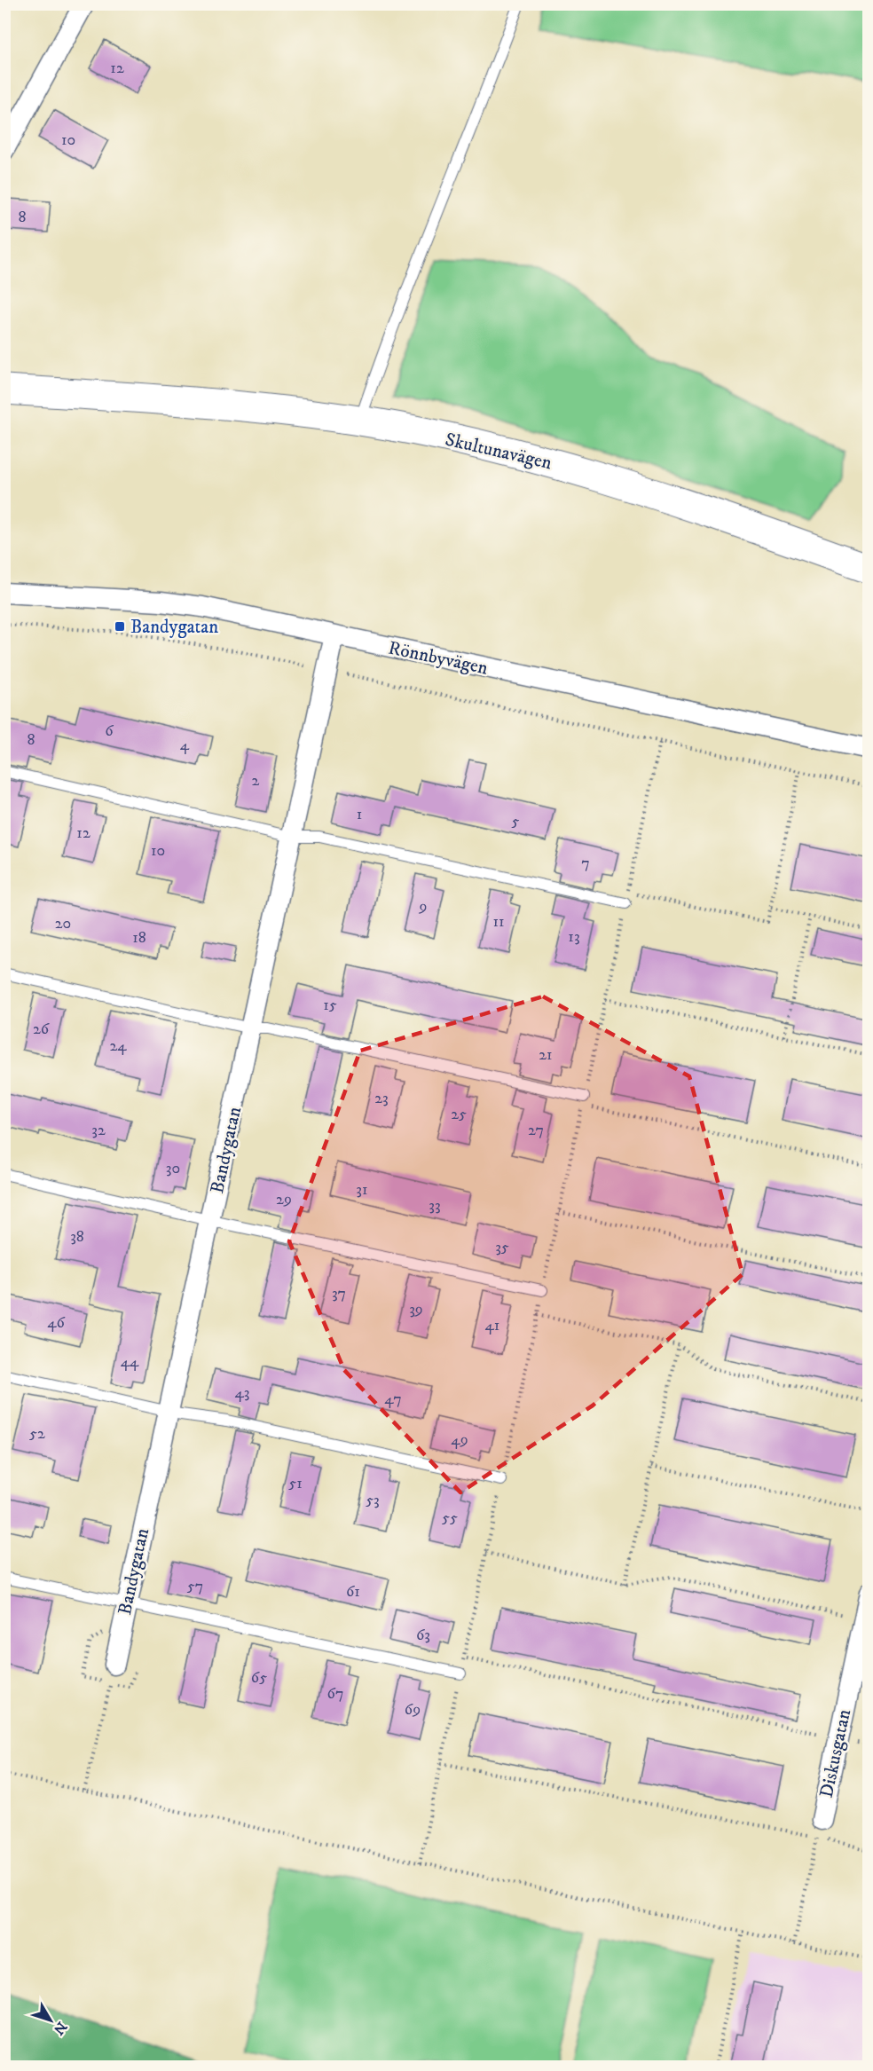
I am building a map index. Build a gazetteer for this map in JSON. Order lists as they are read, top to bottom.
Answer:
{
  "streets": {
    "main road": ["Skultunavägen"],
    "street": ["Rönnbyvägen", "Bandygatan", "Diskusgatan"]
  },
  "crossings": [
    ["Rönnbyvägen", "Bandygatan"]
  ],
  "places": {
    "transit": ["Bandygatan"]
  },
  "house_numbers": [
    "12",
    "10",
    "8",
    "6",
    "8",
    "4",
    "2",
    "1",
    "5",
    "12",
    "10",
    "7",
    "9",
    "11",
    "20",
    "13",
    "18",
    "15",
    "26",
    "24",
    "21",
    "23",
    "25",
    "32",
    "27",
    "30",
    "31",
    "29",
    "33",
    "38",
    "35",
    "37",
    "39",
    "46",
    "41",
    "44",
    "43",
    "47",
    "52",
    "49",
    "51",
    "53",
    "55",
    "57",
    "61",
    "63",
    "65",
    "67",
    "69"
  ],
  "north": "bottom right"
}
